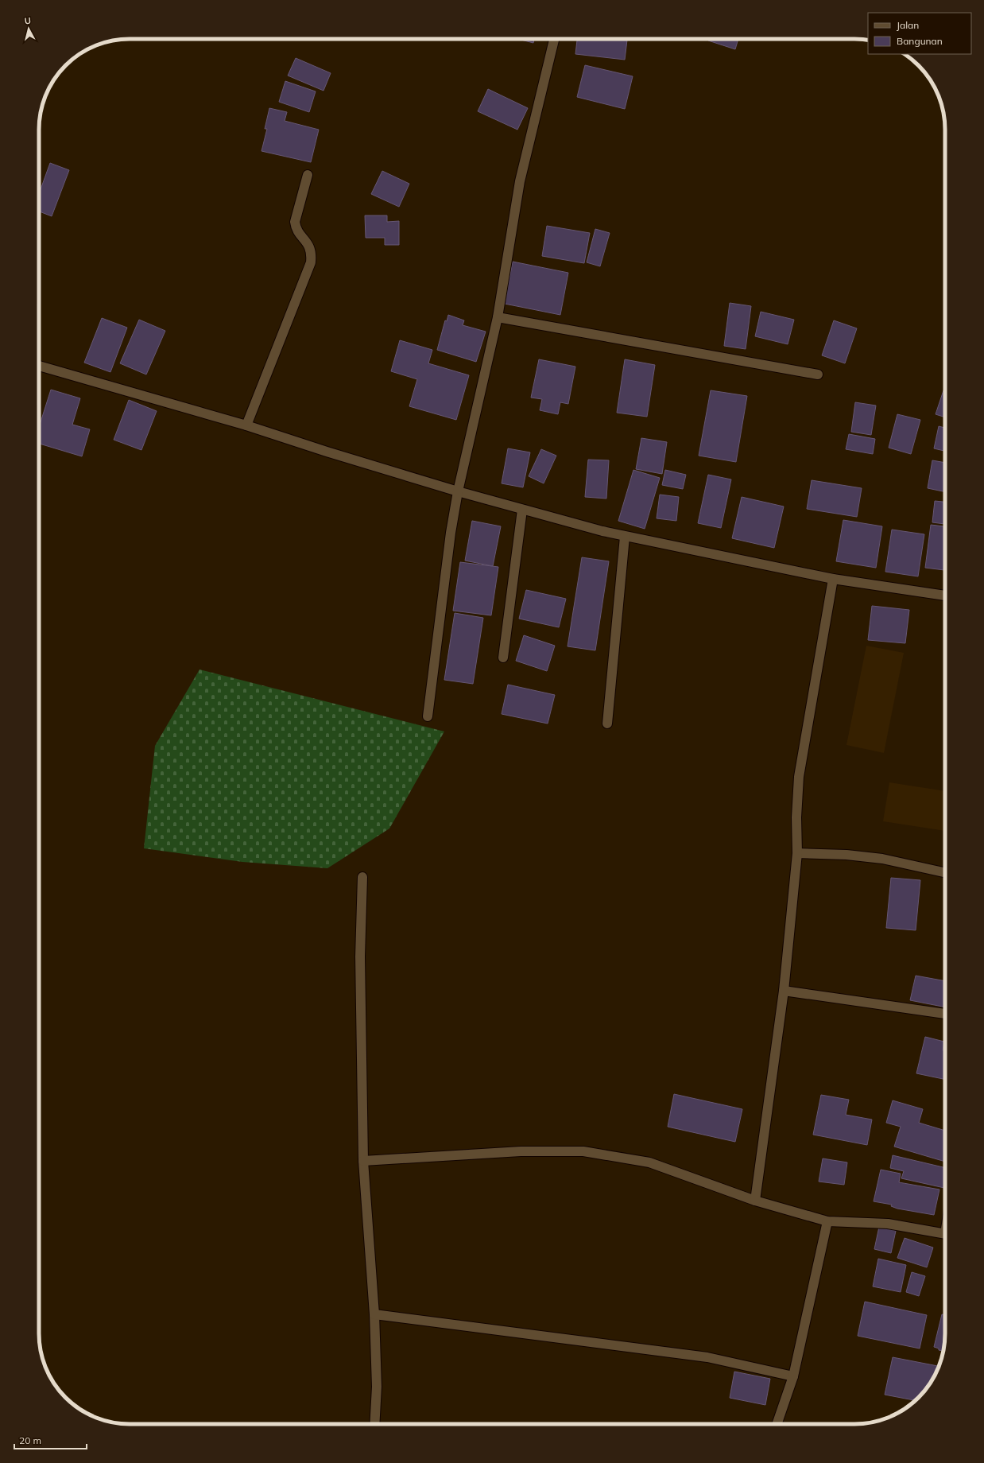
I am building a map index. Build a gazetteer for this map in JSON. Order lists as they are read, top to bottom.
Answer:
{
  "legend": ["Jalan", "Bangunan"],
  "scale_bar": "20 m",
  "north": "top"
}
